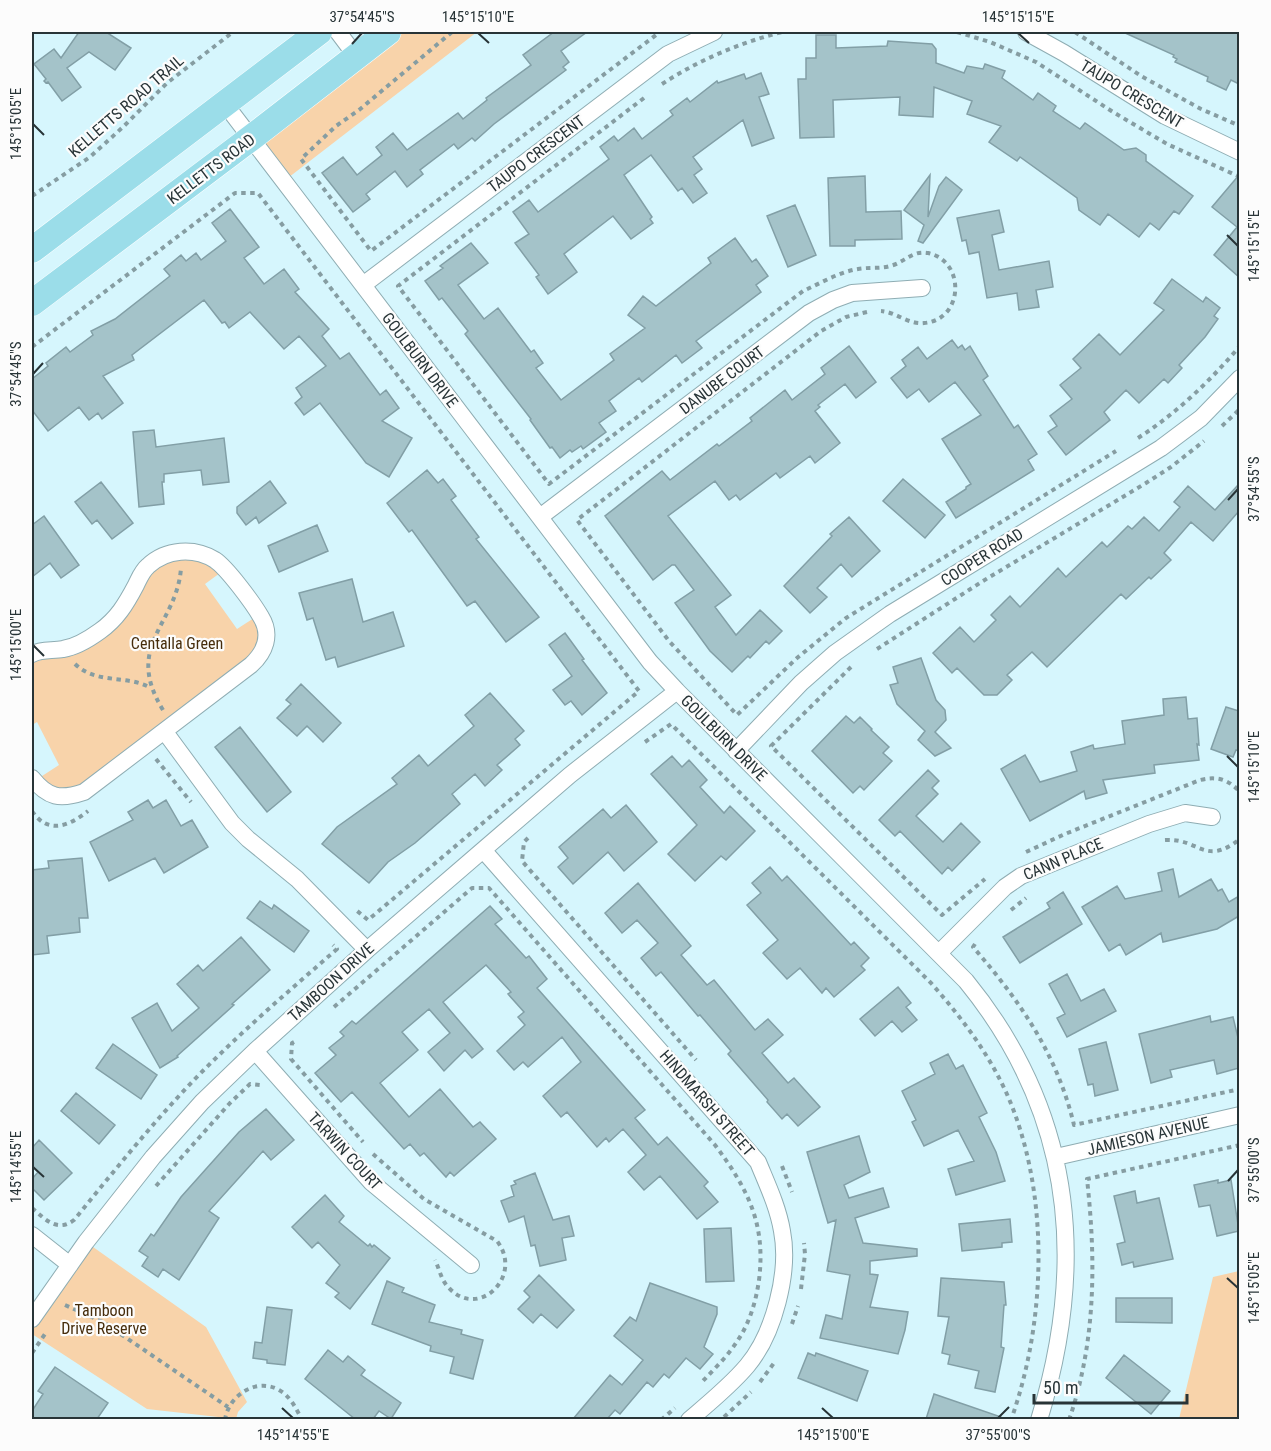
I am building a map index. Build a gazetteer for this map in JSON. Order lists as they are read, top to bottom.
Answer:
{
  "streets": {
    "main road": ["KELLETTS ROAD"],
    "street": [
      "TAUPO CRESCENT",
      "GOULBURN DRIVE",
      "DANUBE COURT",
      "COOPER ROAD",
      "CANN PLACE",
      "TAMBOON DRIVE",
      "HINDMARSH STREET",
      "JAMIESON AVENUE",
      "TARWIN COURT"
    ],
    "path": ["KELLETTS ROAD TRAIL"]
  },
  "crossings": [
    ["TAUPO CRESCENT", "GOULBURN DRIVE"],
    ["KELLETTS ROAD", "GOULBURN DRIVE"],
    ["GOULBURN DRIVE", "DANUBE COURT"],
    ["GOULBURN DRIVE", "COOPER ROAD"],
    ["GOULBURN DRIVE", "CANN PLACE"],
    ["GOULBURN DRIVE", "TAMBOON DRIVE"],
    ["GOULBURN DRIVE", "JAMIESON AVENUE"],
    ["TAMBOON DRIVE", "HINDMARSH STREET"],
    ["TAMBOON DRIVE", "TARWIN COURT"]
  ],
  "parks": ["Centalla Green", "Tamboon Drive Reserve"],
  "scale_bar": "50 m",
  "coordinates": [
    "37°54'45\"S",
    "145°15'10\"E",
    "145°15'15\"E",
    "145°15'05\"E",
    "37°54'55\"S",
    "145°15'00\"E",
    "145°14'55\"E",
    "37°55'00\"S"
  ]
}
